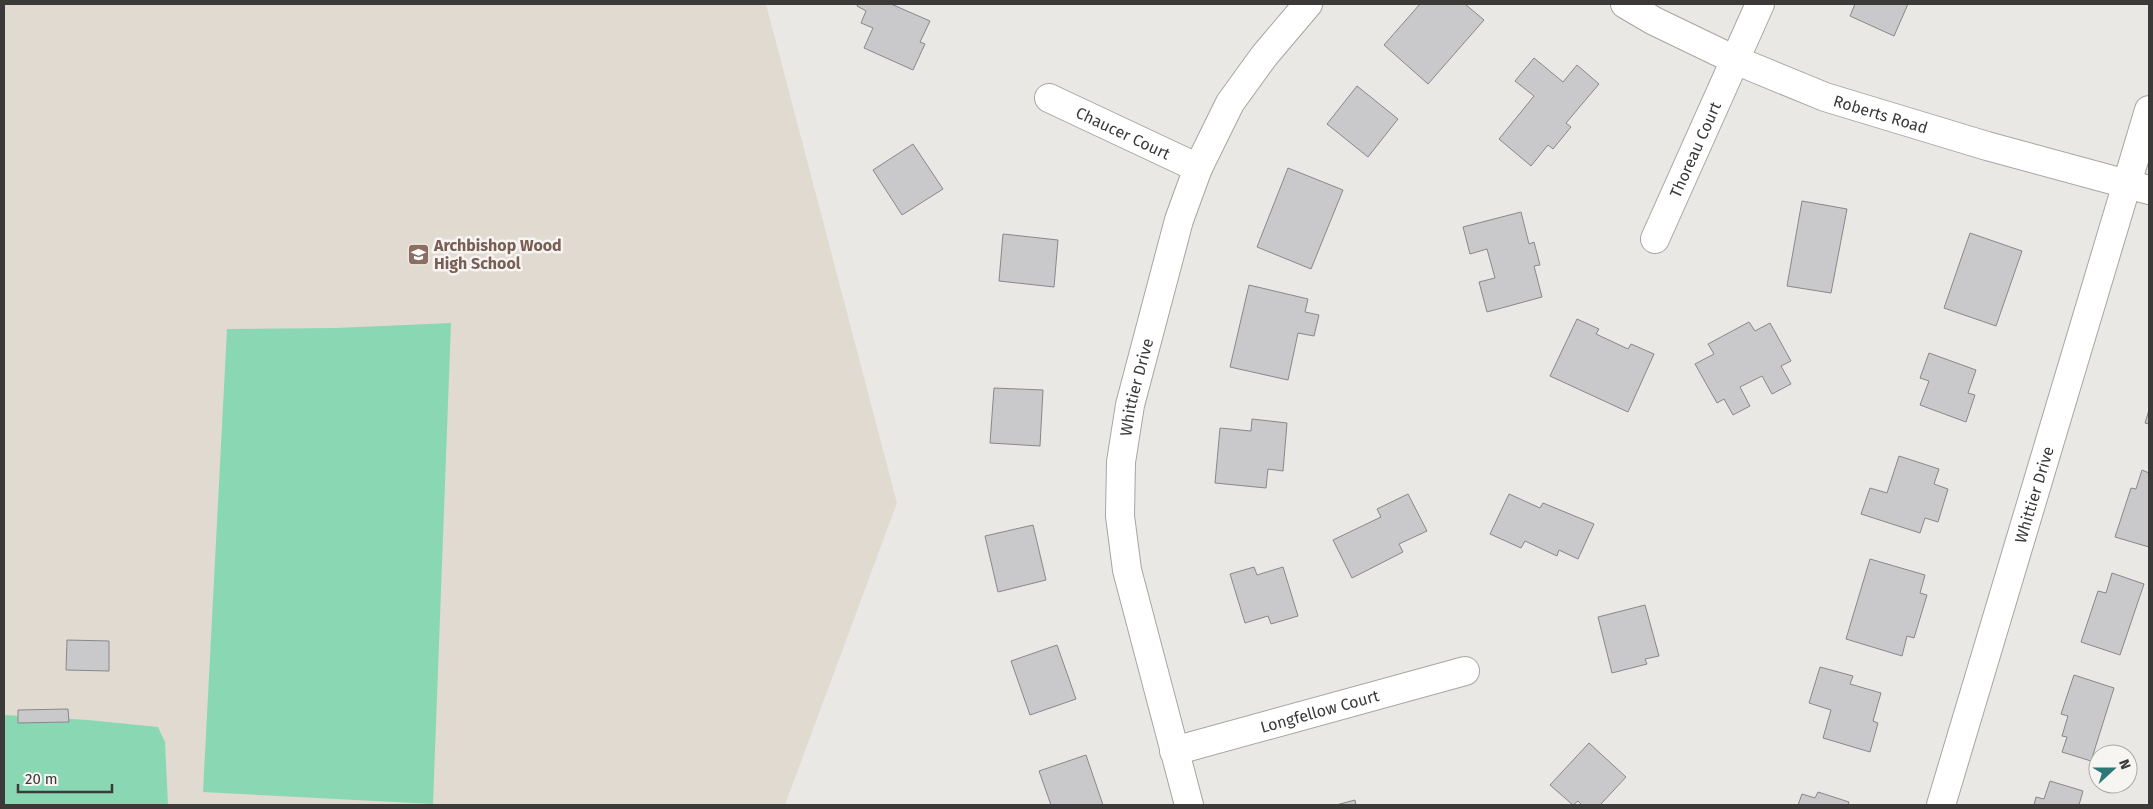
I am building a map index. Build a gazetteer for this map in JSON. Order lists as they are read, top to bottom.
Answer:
{
  "streets": {
    "street": [
      "Roberts Road",
      "Chaucer Court",
      "Thoreau Court",
      "Whittier Drive",
      "Longfellow Court"
    ]
  },
  "crossings": [
    ["Roberts Road", "Thoreau Court"],
    ["Roberts Road", "Whittier Drive"],
    ["Chaucer Court", "Whittier Drive"],
    ["Whittier Drive", "Longfellow Court"]
  ],
  "places": {
    "school or university": ["Archbishop Wood High School"]
  },
  "scale_bar": "20 m",
  "north": "right"
}
